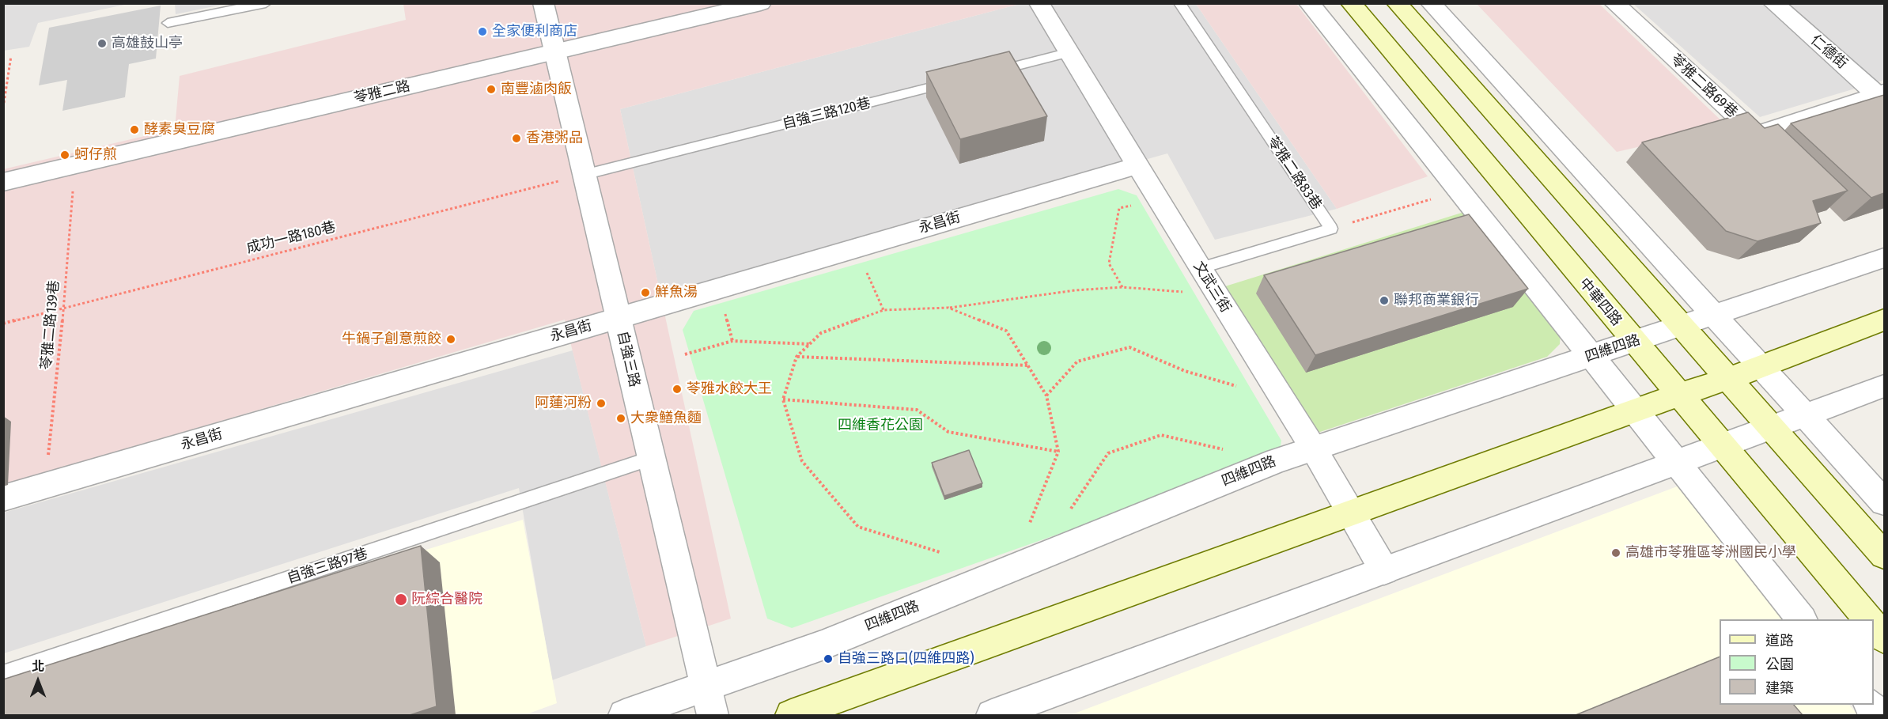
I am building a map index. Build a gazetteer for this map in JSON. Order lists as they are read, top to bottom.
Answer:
{
  "streets": {
    "main road": ["中華四路"],
    "street": [
      "仁德街",
      "苓雅二路69巷",
      "苓雅二路",
      "永昌街",
      "文武三街",
      "四維四路",
      "自強三路"
    ],
    "lane": ["自強三路120巷", "苓雅二路83巷", "自強三路97巷"],
    "path": ["成功一路180巷", "苓雅二路139巷"]
  },
  "crossings": [
    ["仁德街", "苓雅二路69巷"],
    ["苓雅二路", "苓雅二路139巷"],
    ["苓雅二路", "自強三路"],
    ["自強三路120巷", "成功一路180巷"],
    ["自強三路120巷", "自強三路"],
    ["苓雅二路83巷", "文武三街"],
    ["永昌街", "文武三街"],
    ["永昌街", "苓雅二路139巷"],
    ["永昌街", "自強三路"],
    ["成功一路180巷", "苓雅二路139巷"],
    ["成功一路180巷", "自強三路"],
    ["文武三街", "四維四路"],
    ["中華四路", "四維四路"],
    ["四維四路", "自強三路"],
    ["自強三路", "自強三路97巷"]
  ],
  "parks": ["四維香花公園"],
  "places": [
    "全家便利商店",
    "高雄鼓山亭",
    "南豐滷肉飯",
    "酵素臭豆腐",
    "香港粥品",
    "蚵仔煎",
    "鮮魚湯",
    "聯邦商業銀行",
    "牛鍋子創意煎餃",
    "苓雅水餃大王",
    "阿蓮河粉",
    "大衆鱔魚麵",
    "高雄市苓雅區苓洲國民小學",
    "阮綜合醫院",
    "自強三路口(四維四路)"
  ],
  "legend": ["道路", "公園", "建築"],
  "north": "top"
}
